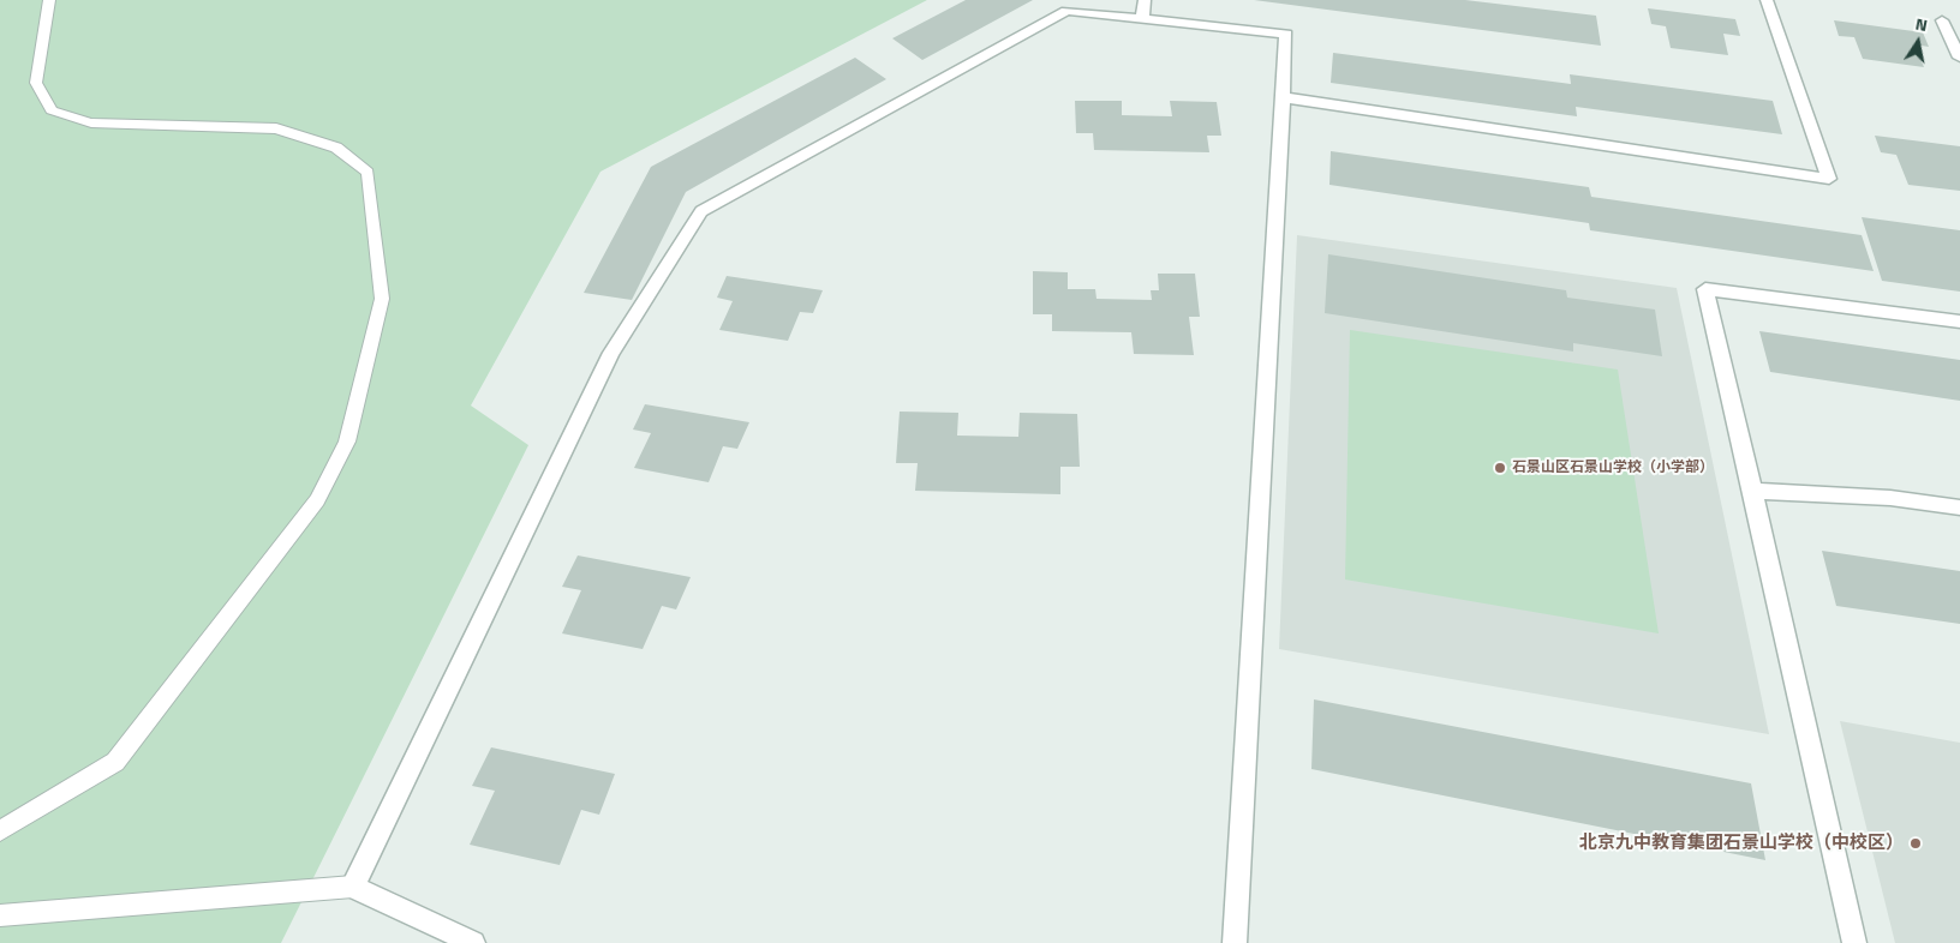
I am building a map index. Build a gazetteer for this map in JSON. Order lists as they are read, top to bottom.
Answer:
{
  "places": ["石景山区石景山学校（小学部）", "北京九中教育集团石景山学校（中校区）"],
  "north": "top"
}
